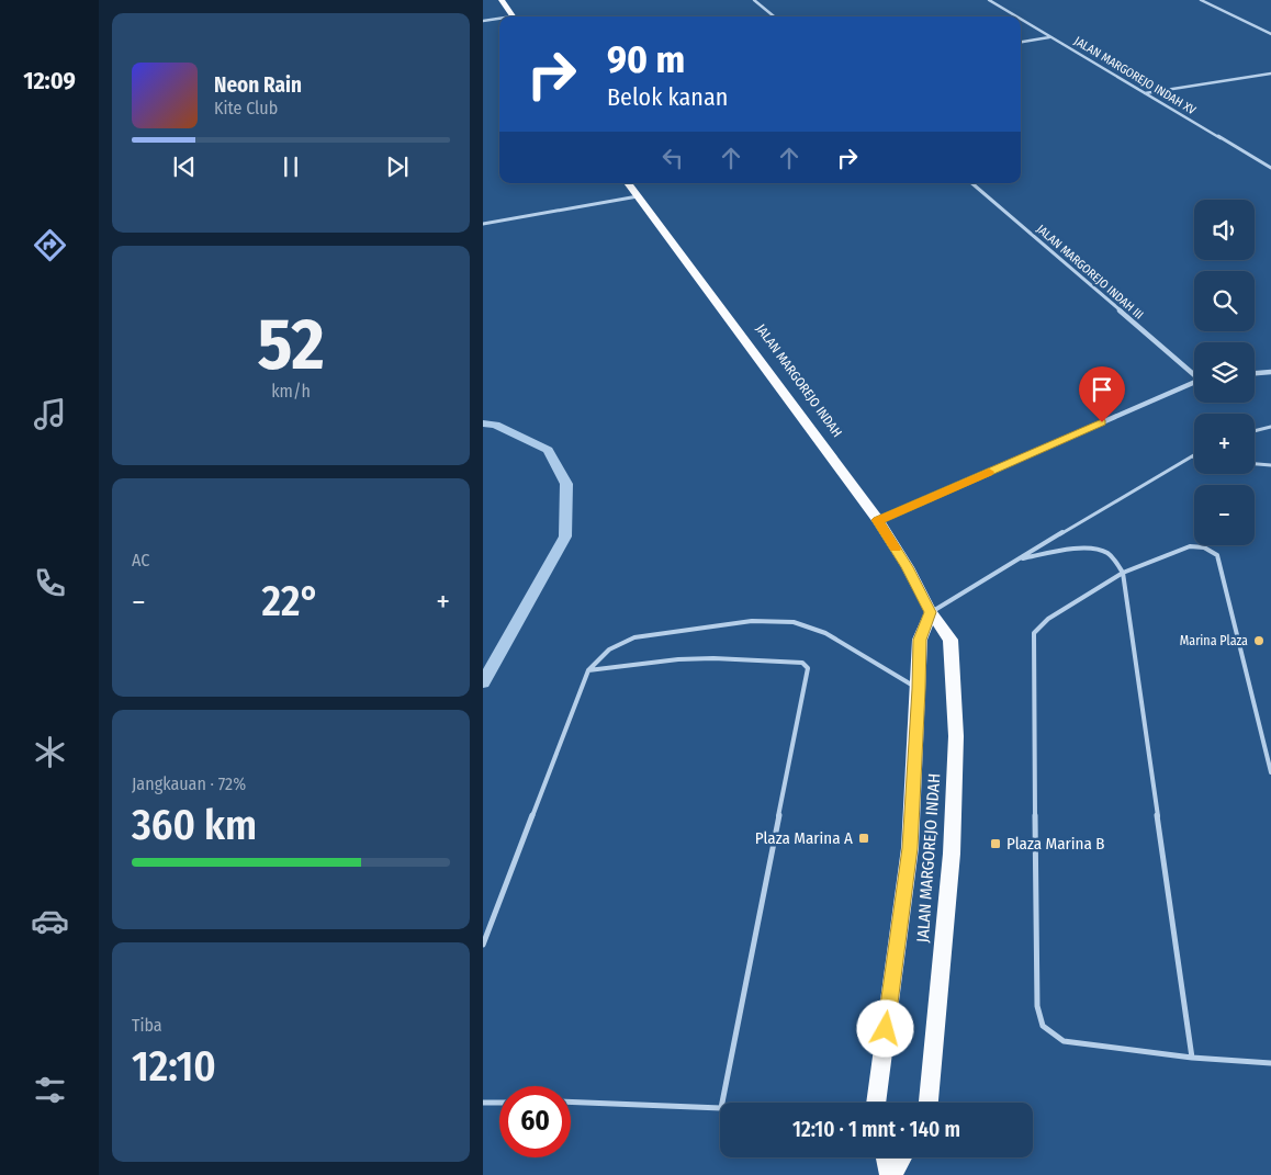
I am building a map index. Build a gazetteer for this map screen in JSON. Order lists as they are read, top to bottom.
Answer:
{
  "streets": {
    "main road": ["JALAN MARGOREJO INDAH"],
    "street": ["JALAN MARGOREJO INDAH XV", "JALAN MARGOREJO INDAH III"]
  },
  "places": {
    "other": ["Marina Plaza"],
    "transit": ["Plaza Marina A", "Plaza Marina B"]
  },
  "page": {
    "tabs": "12:09",
    "turn": ["90 m", "Belok kanan"],
    "song": ["Neon Rain", "Kite Club"],
    "map_buttons": ["+", "−"],
    "tile": [
      ["52", "km/h"],
      "AC",
      ["Jangkauan · 72%", "360 km"],
      ["Tiba", "12:10"]
    ],
    "heat": ["−", "22°", "+"],
    "limit": "60",
    "trip": "12:10 · 1 mnt · 140 m"
  }
}
